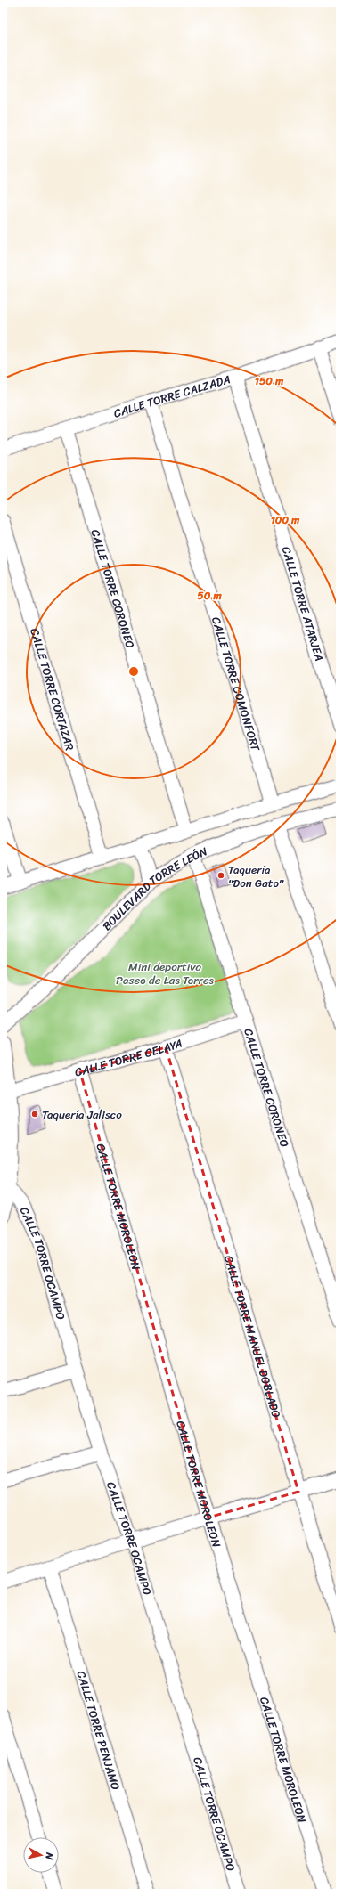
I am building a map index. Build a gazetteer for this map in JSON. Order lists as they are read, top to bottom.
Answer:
{
  "streets": {
    "street": [
      "CALLE TORRE CALZADA",
      "CALLE TORRE CORONEO",
      "CALLE TORRE ATARJEA",
      "CALLE TORRE COMONFORT",
      "CALLE TORRE CORTAZAR",
      "BOULEVARD TORRE LEÓN",
      "CALLE TORRE CELAYA",
      "CALLE TORRE MOROLEON",
      "CALLE TORRE OCAMPO",
      "CALLE TORRE MANUEL DOBLADO",
      "CALLE TORRE PENJAMO"
    ]
  },
  "crossings": [
    ["CALLE TORRE CALZADA", "CALLE TORRE CORONEO"],
    ["CALLE TORRE CALZADA", "CALLE TORRE ATARJEA"],
    ["CALLE TORRE CALZADA", "CALLE TORRE COMONFORT"],
    ["CALLE TORRE CORONEO", "BOULEVARD TORRE LEÓN"],
    ["CALLE TORRE CORONEO", "CALLE TORRE CELAYA"],
    ["CALLE TORRE CELAYA", "CALLE TORRE MOROLEON"],
    ["CALLE TORRE CELAYA", "CALLE TORRE MANUEL DOBLADO"]
  ],
  "parks": ["Mini deportiva Paseo de Las Torres"],
  "places": ["Taquería \"Don Gato\"", "Taquería Jalisco"],
  "north": "right",
  "rings": ["150 m", "100 m", "50 m"]
}
